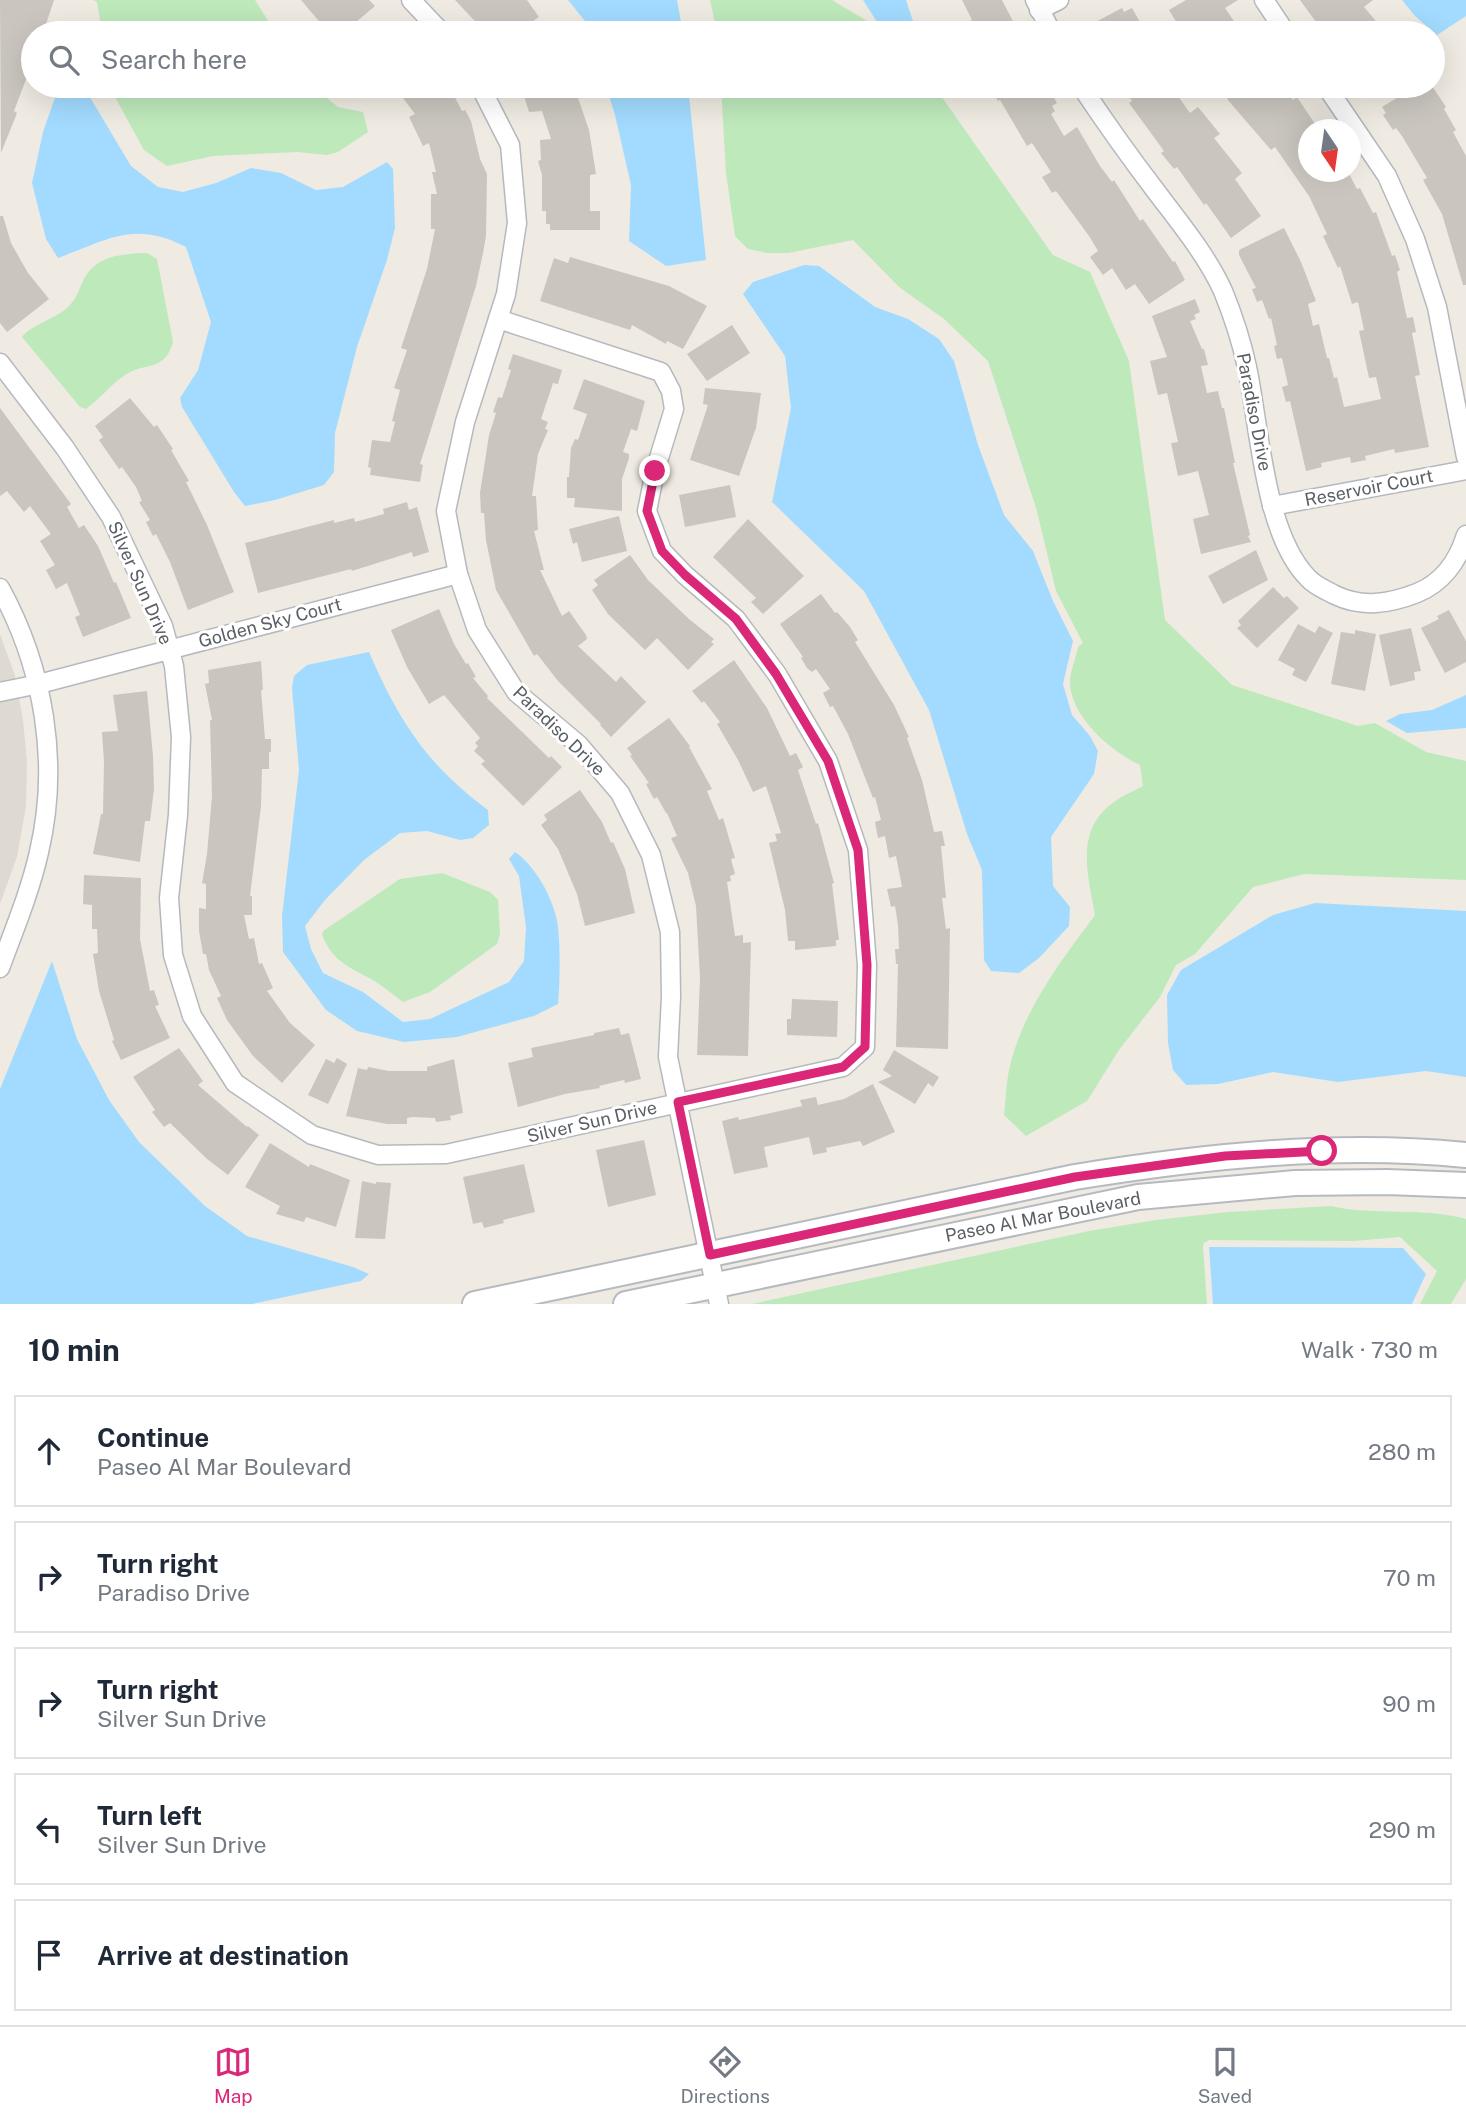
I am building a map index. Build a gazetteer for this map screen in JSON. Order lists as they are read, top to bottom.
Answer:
{
  "streets": {
    "main road": ["Paseo Al Mar Boulevard"],
    "street": [
      "Paradiso Drive",
      "Reservoir Court",
      "Silver Sun Drive",
      "Golden Sky Court"
    ]
  },
  "crossings": [
    ["Paradiso Drive", "Reservoir Court"],
    ["Paradiso Drive", "Silver Sun Drive"],
    ["Paradiso Drive", "Golden Sky Court"],
    ["Paradiso Drive", "Paseo Al Mar Boulevard"],
    ["Silver Sun Drive", "Golden Sky Court"]
  ],
  "north": "bottom",
  "page": {
    "search": "Search here",
    "heading": ["10 min", "Walk · 730 m"],
    "list": [
      ["Continue", "Paseo Al Mar Boulevard", "280 m"],
      ["Turn right", "Paradiso Drive", "70 m"],
      ["Turn right", "Silver Sun Drive", "90 m"],
      ["Turn left", "Silver Sun Drive", "290 m"],
      "Arrive at destination"
    ],
    "nav": ["Map", "Directions", "Saved"]
  }
}
